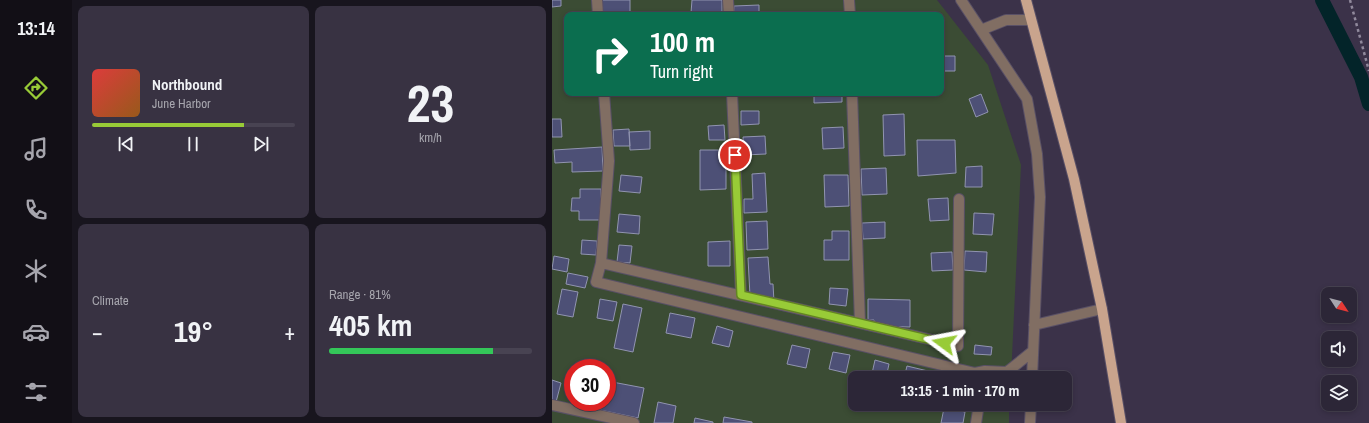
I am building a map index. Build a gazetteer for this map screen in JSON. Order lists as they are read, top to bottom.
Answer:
{
  "north": "bottom right",
  "page": {
    "tabs": "13:14",
    "tile": [
      ["23", "km/h"],
      "Climate",
      ["Range · 81%", "405 km"]
    ],
    "turn": ["100 m", "Turn right"],
    "song": ["Northbound", "June Harbor"],
    "heat": ["−", "19°", "+"],
    "limit": "30",
    "trip": "13:15 · 1 min · 170 m"
  }
}
